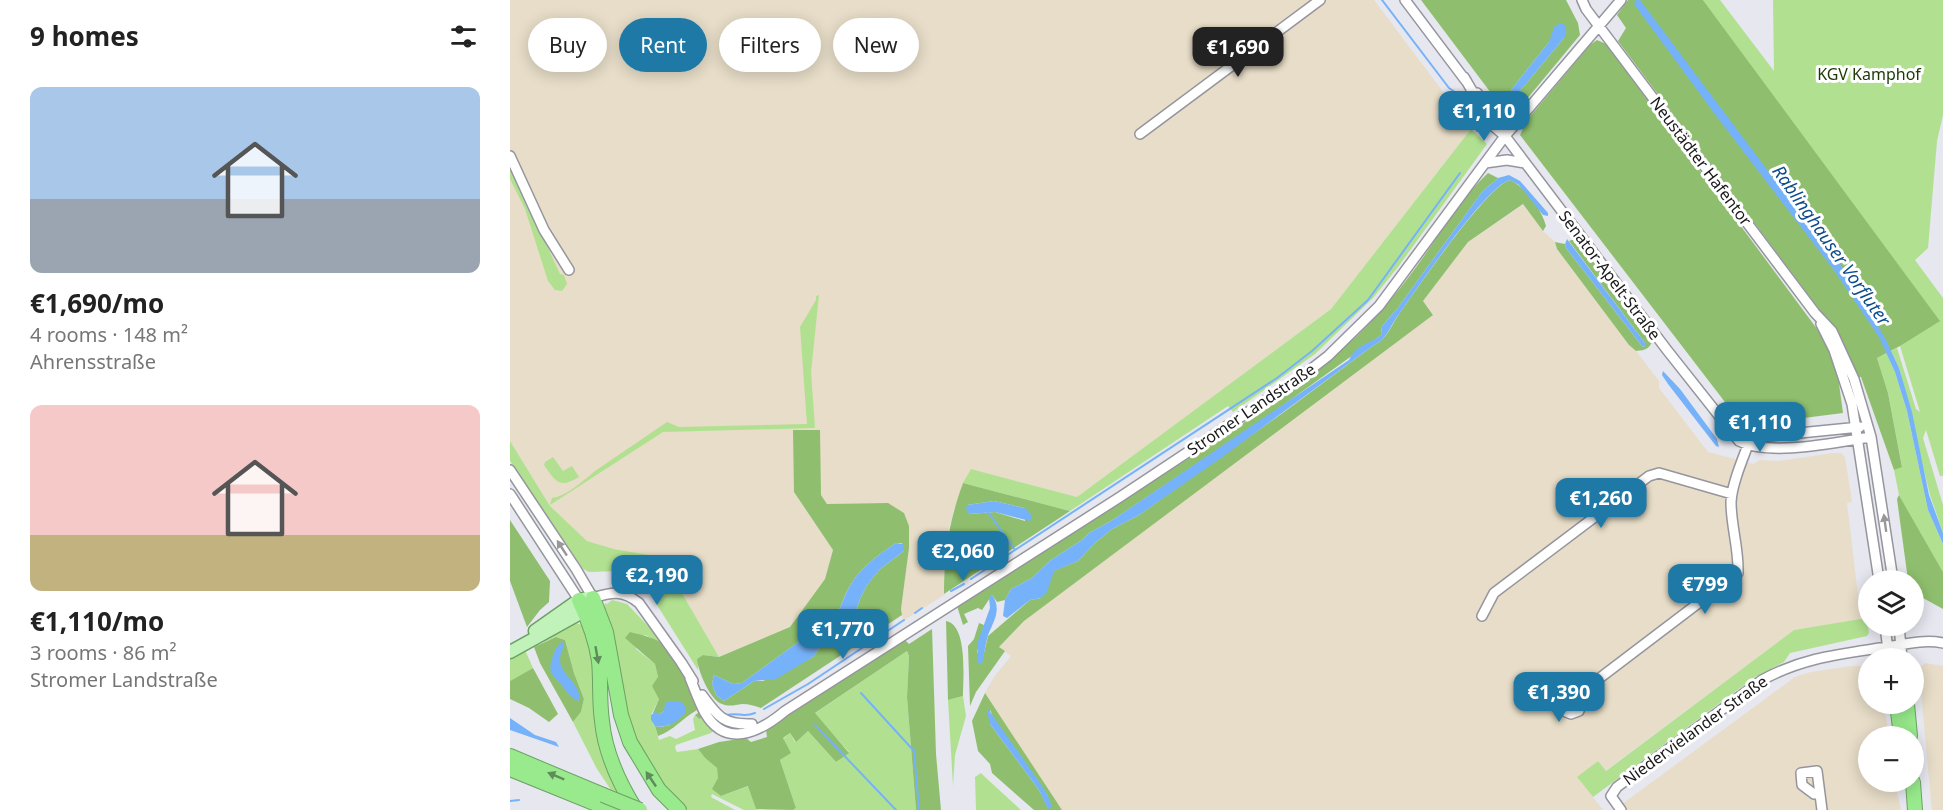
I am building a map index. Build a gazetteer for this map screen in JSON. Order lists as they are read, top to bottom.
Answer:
{
  "streets": {
    "street": [
      "Neustädter Hafentor",
      "Senator-Apelt-Straße",
      "Stromer Landstraße",
      "Niedervielander Straße"
    ]
  },
  "crossings": [
    ["Neustädter Hafentor", "Senator-Apelt-Straße"],
    ["Neustädter Hafentor", "Stromer Landstraße"],
    ["Senator-Apelt-Straße", "Stromer Landstraße"]
  ],
  "water": ["Rablinghauser Vorfluter"],
  "parks": ["KGV Kamphof"],
  "page": {
    "heading": "9 homes",
    "chip": [
      "Buy",
      "Rent",
      "Filters",
      "New"
    ],
    "price": [
      "€1,690",
      "€1,110",
      "€1,110",
      "€1,260",
      "€2,060",
      "€2,190",
      "€799",
      "€1,770",
      "€1,390"
    ],
    "list": [
      {
        "name": "€1,690/mo",
        "note": "4 rooms · 148 m² · Ahrensstraße"
      },
      {
        "name": "€1,110/mo",
        "note": "3 rooms · 86 m² · Stromer Landstraße"
      }
    ],
    "map_buttons": ["+", "−"]
  }
}
